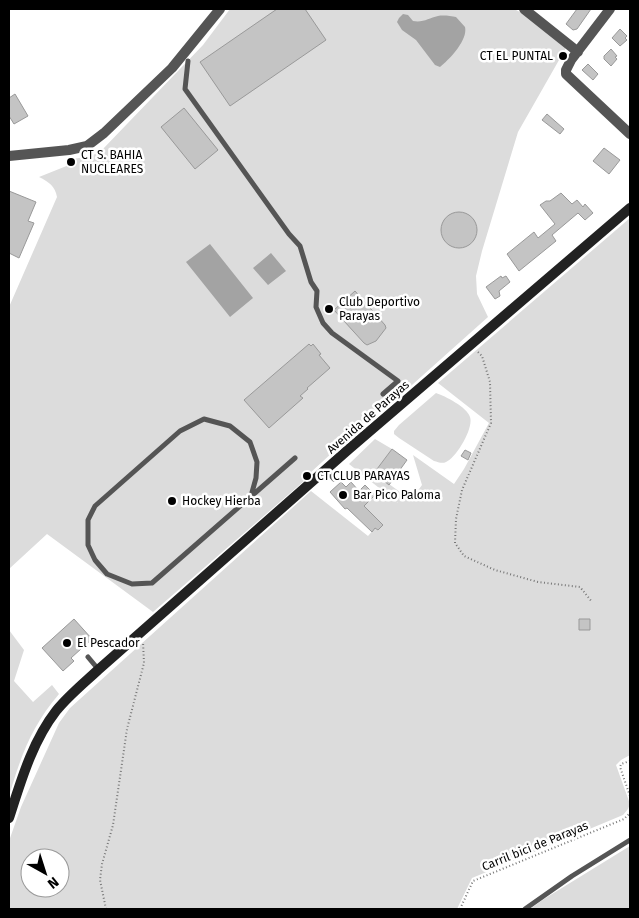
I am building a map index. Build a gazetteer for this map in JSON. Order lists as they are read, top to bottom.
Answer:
{
  "streets": {
    "street": ["Avenida de Parayas"],
    "path": ["Carril bici de Parayas"]
  },
  "places": [
    "CT EL PUNTAL",
    "CT S. BAHIA NUCLEARES",
    "Club Deportivo Parayas",
    "CT CLUB PARAYAS",
    "Bar Pico Paloma",
    "Hockey Hierba",
    "El Pescador"
  ],
  "north": "bottom right"
}
